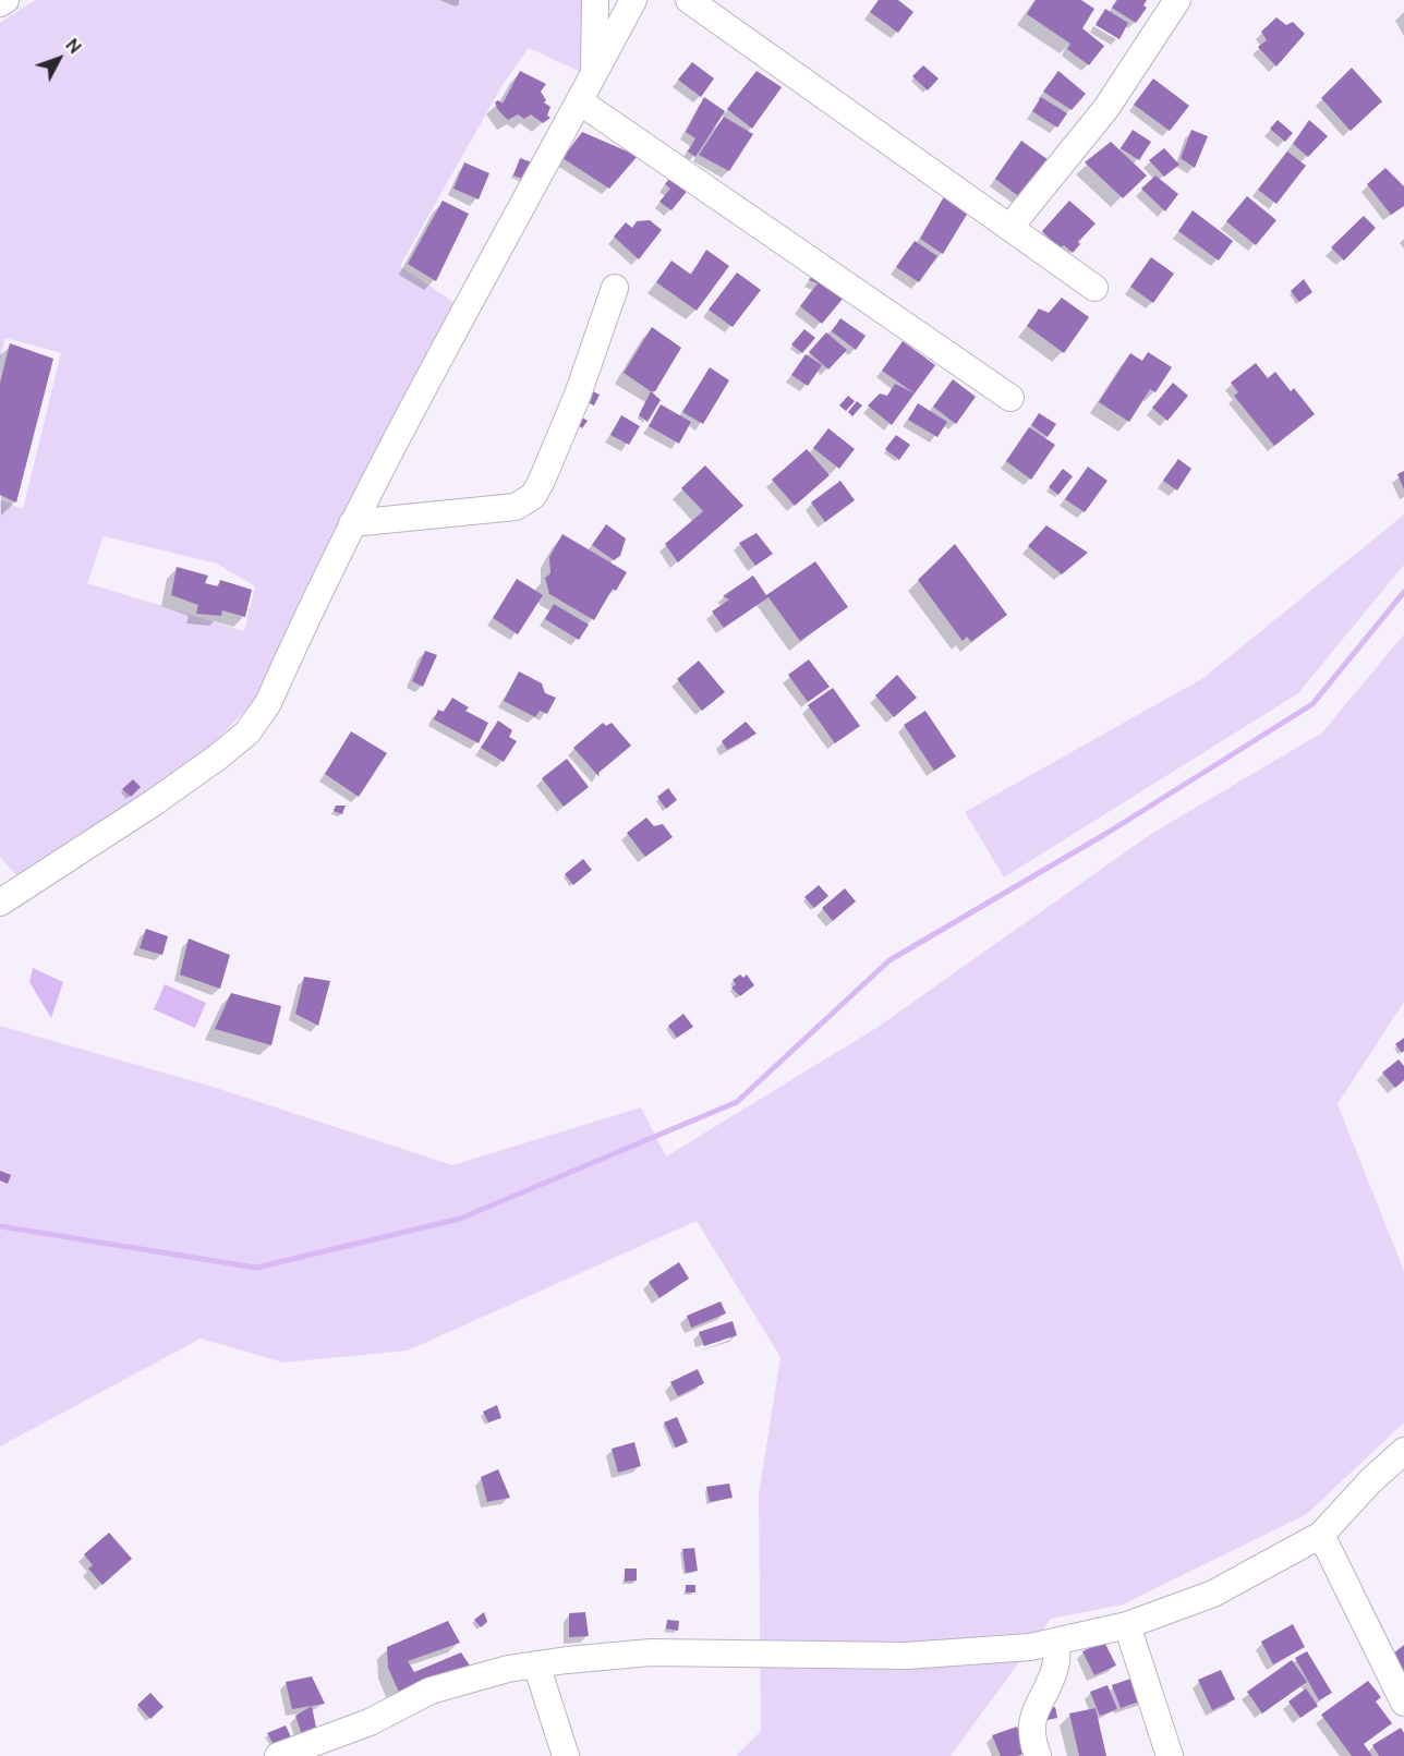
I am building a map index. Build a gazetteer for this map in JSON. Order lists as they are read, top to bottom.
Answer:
{
  "north": "top right"
}
